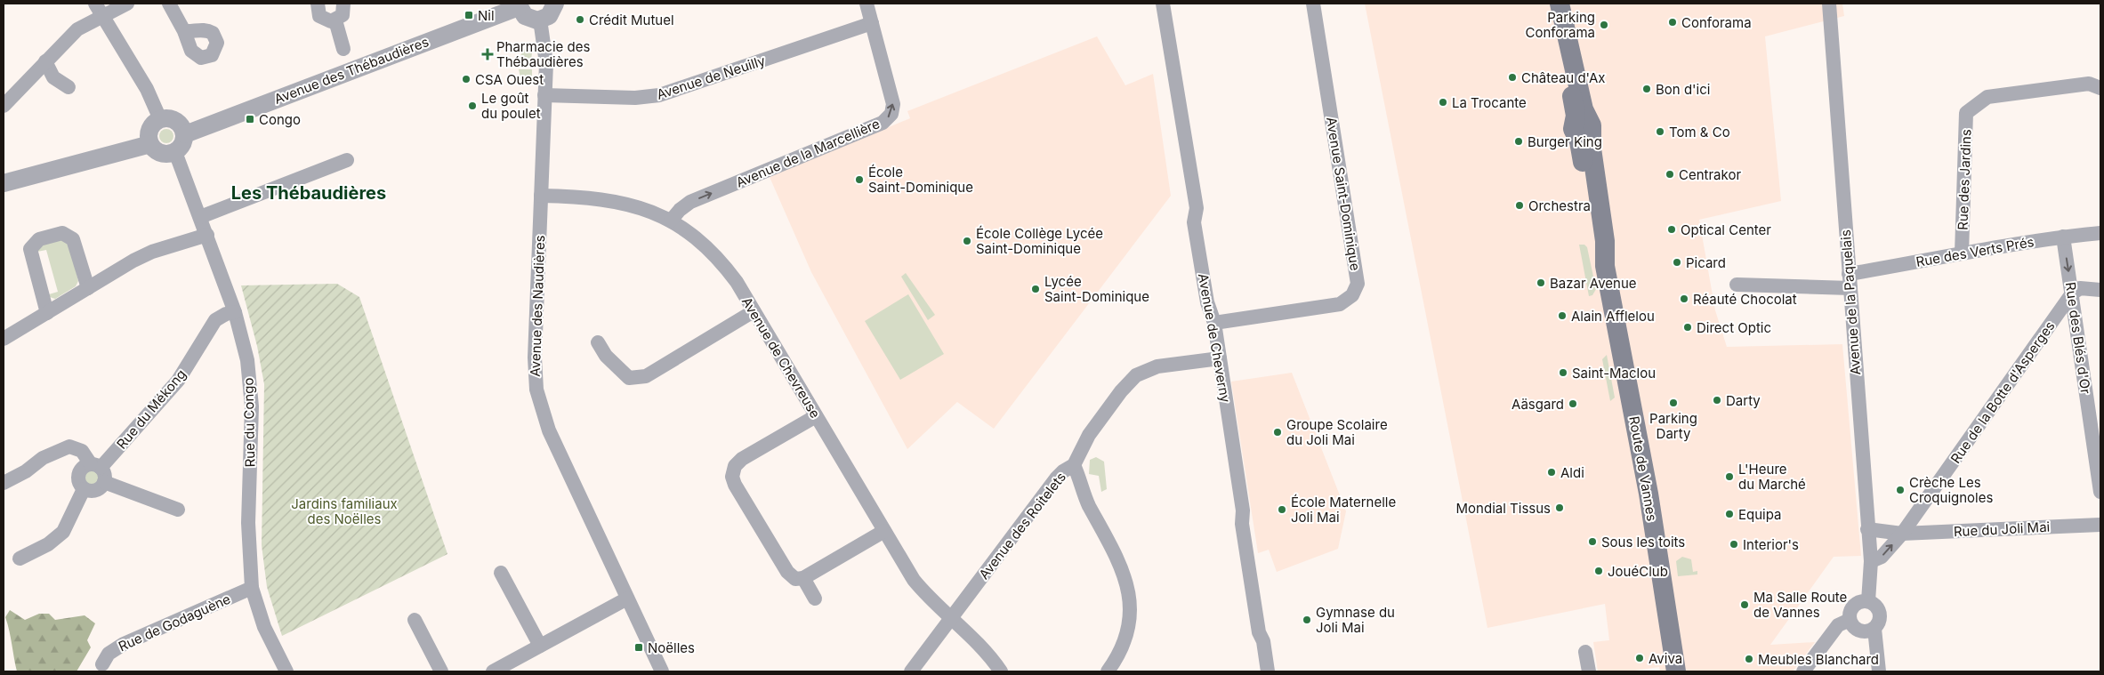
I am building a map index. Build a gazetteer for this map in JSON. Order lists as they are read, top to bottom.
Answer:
{
  "streets": {
    "main road": ["Route de Vannes"],
    "street": [
      "Avenue des Thébaudières",
      "Avenue de Neuilly",
      "Avenue de la Marcellière",
      "Rue des Jardins",
      "Avenue Saint-Dominique",
      "Rue des Verts Prés",
      "Avenue de la Paquelais",
      "Avenue des Naudières",
      "Avenue de Cheverny",
      "Rue des Blés d'Or",
      "Avenue de Chevreuse",
      "Rue de la Botte d'Asperges",
      "Rue du Mékong",
      "Rue du Congo",
      "Avenue des Roitelets",
      "Rue du Joli Mai",
      "Rue de Godaguène"
    ]
  },
  "crossings": [
    ["Avenue des Thébaudières", "Rue du Congo"],
    ["Avenue de Neuilly", "Avenue de la Marcellière"],
    ["Avenue de Neuilly", "Avenue des Naudières"],
    ["Avenue de la Marcellière", "Avenue de Chevreuse"],
    ["Rue des Jardins", "Rue des Verts Prés"],
    ["Avenue Saint-Dominique", "Avenue de Cheverny"],
    ["Rue des Verts Prés", "Avenue de la Paquelais"],
    ["Rue des Verts Prés", "Rue des Blés d'Or"],
    ["Avenue de la Paquelais", "Rue de la Botte d'Asperges"],
    ["Avenue des Naudières", "Avenue de Chevreuse"],
    ["Avenue de Cheverny", "Avenue des Roitelets"],
    ["Rue des Blés d'Or", "Rue de la Botte d'Asperges"],
    ["Avenue de Chevreuse", "Avenue des Roitelets"],
    ["Rue de la Botte d'Asperges", "Rue du Joli Mai"],
    ["Rue du Mékong", "Rue du Congo"],
    ["Rue du Congo", "Rue de Godaguène"]
  ],
  "one_way": ["Avenue de la Marcellière"],
  "districts": ["Les Thébaudières"],
  "parks": ["Jardins familiaux des Noëlles"],
  "places": {
    "transit": ["Nil", "Congo", "Noëlles"],
    "other": [
      "Crédit Mutuel",
      "Conforama",
      "Parking Conforama",
      "Château d'Ax",
      "CSA Ouest",
      "Bon d'ici",
      "La Trocante",
      "Le goût du poulet",
      "Tom & Co",
      "Burger King",
      "Centrakor",
      "École Saint-Dominique",
      "Orchestra",
      "Optical Center",
      "École Collège Lycée Saint-Dominique",
      "Picard",
      "Bazar Avenue",
      "Lycée Saint-Dominique",
      "Réauté Chocolat",
      "Alain Afflelou",
      "Direct Optic",
      "Saint-Maclou",
      "Darty",
      "Parking Darty",
      "Aäsgard",
      "Groupe Scolaire du Joli Mai",
      "Aldi",
      "L'Heure du Marché",
      "Crèche Les Croquignoles",
      "Mondial Tissus",
      "École Maternelle Joli Mai",
      "Equipa",
      "Sous les toits",
      "Interior's",
      "JouéClub",
      "Ma Salle Route de Vannes",
      "Gymnase du Joli Mai",
      "Aviva",
      "Meubles Blanchard"
    ],
    "health": ["Pharmacie des Thébaudières"]
  }
}
